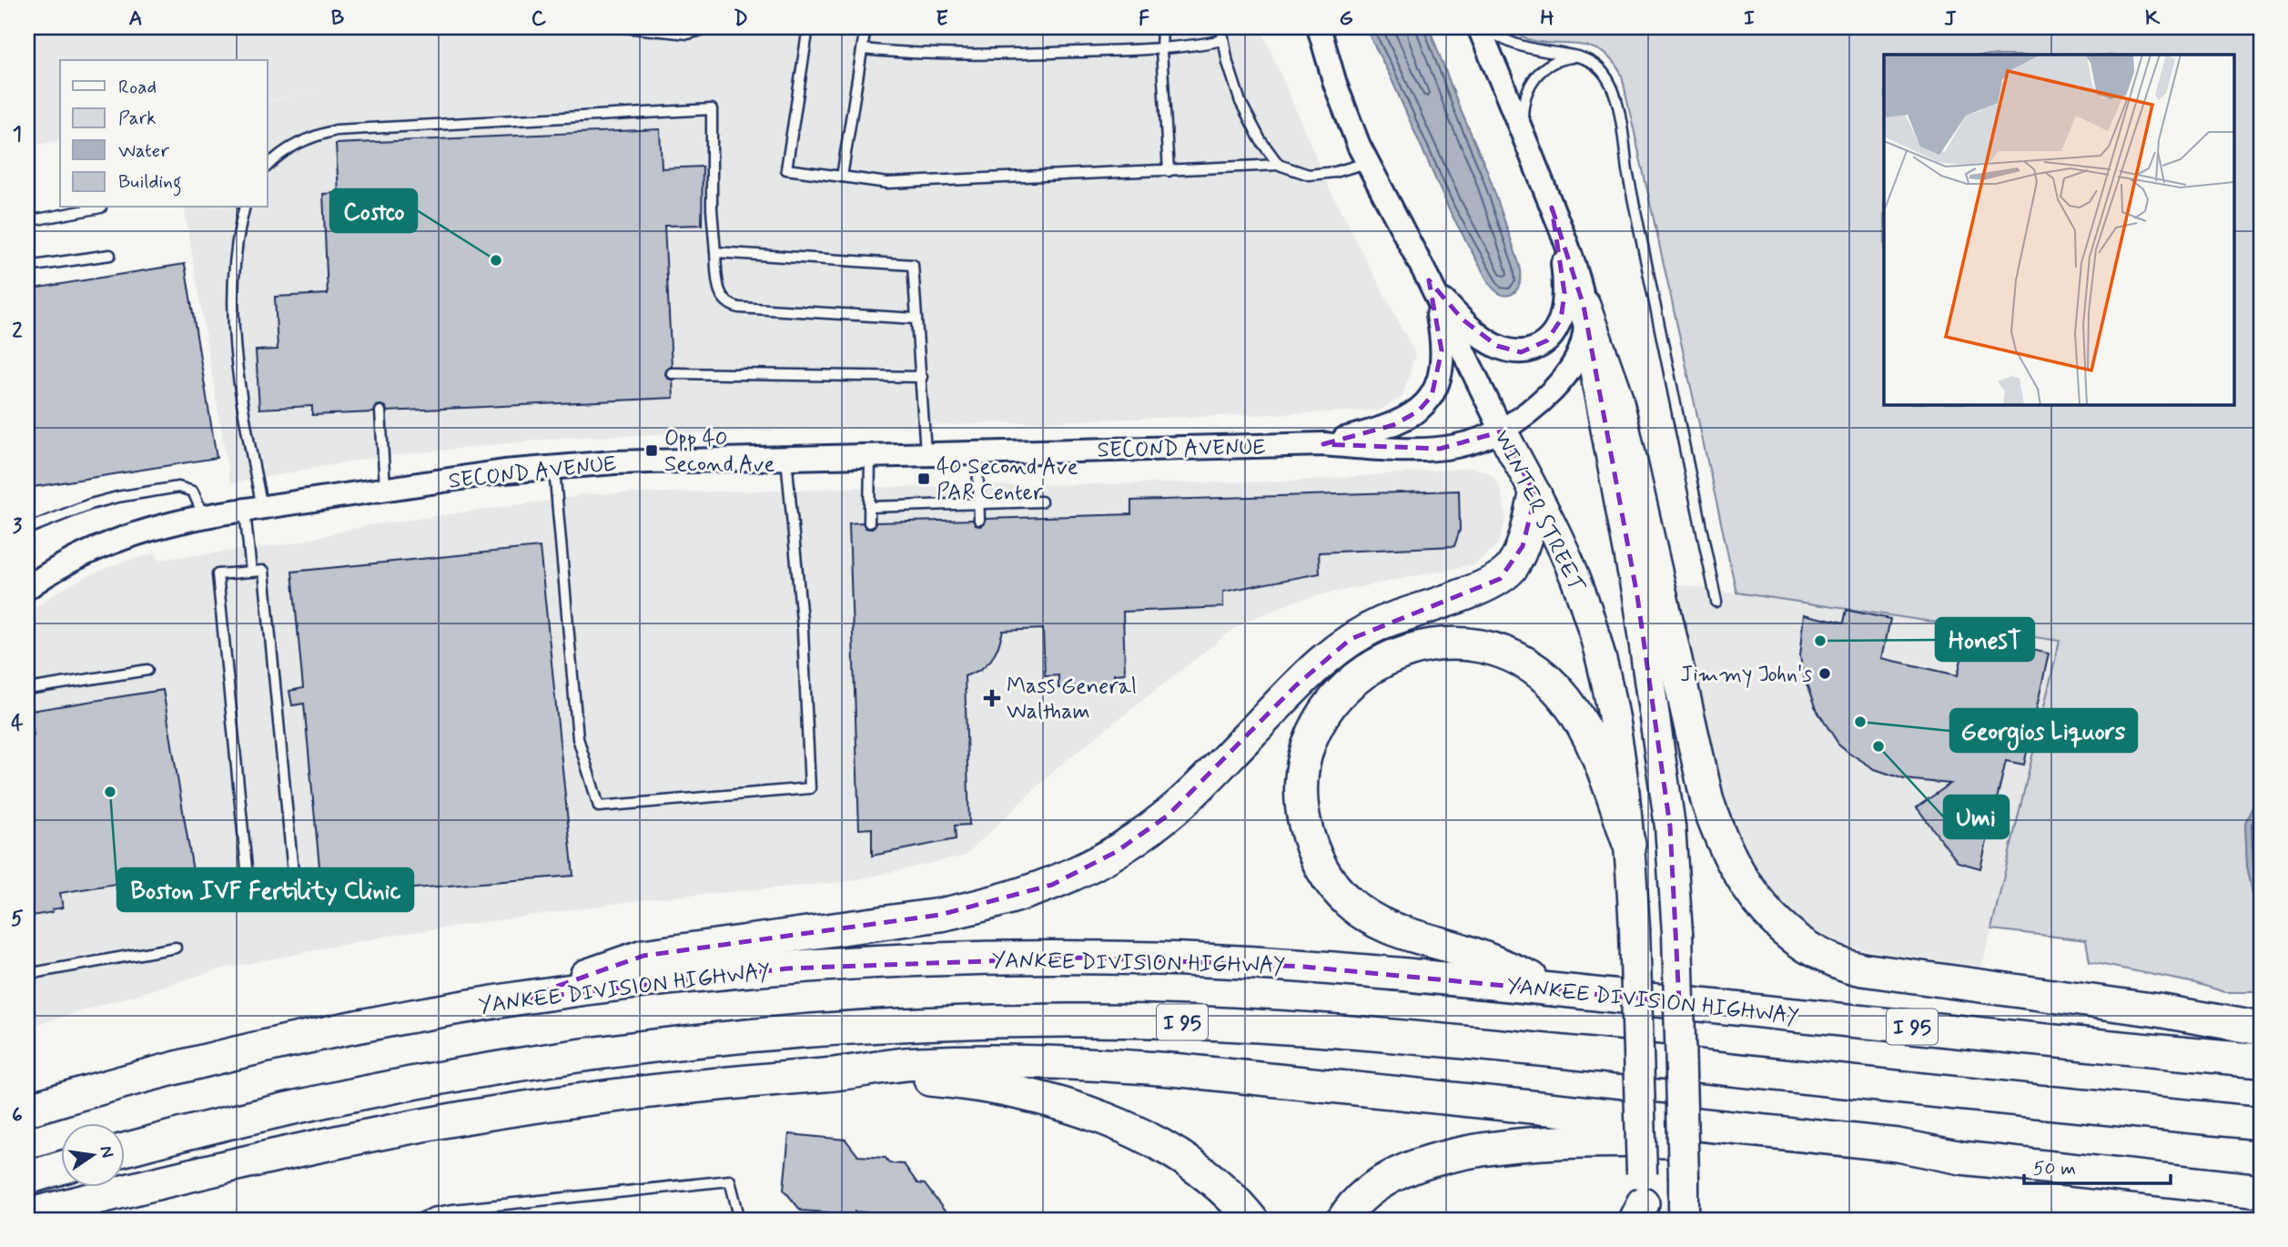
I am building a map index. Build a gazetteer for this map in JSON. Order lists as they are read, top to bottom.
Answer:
{
  "streets": {
    "highway": ["YANKEE DIVISION HIGHWAY", "I 95"],
    "main road": ["WINTER STREET"],
    "street": ["SECOND AVENUE"]
  },
  "crossings": [
    ["SECOND AVENUE", "WINTER STREET"]
  ],
  "places": {
    "other": [
      "Costco",
      "HonesT",
      "Jimmy John's",
      "Georgios Liquors",
      "Umi",
      "Boston IVF Fertility Clinic"
    ],
    "transit": ["Opp 40 Second Ave", "40 Second Ave PAR Center"],
    "health": ["Mass General Waltham"]
  },
  "legend": [
    "Road",
    "Park",
    "Water",
    "Building"
  ],
  "scale_bar": "50 m",
  "north": "right",
  "grid": {
    "columns": [
      "A",
      "B",
      "C",
      "D",
      "E",
      "F",
      "G",
      "H",
      "I",
      "J",
      "K"
    ],
    "rows": [
      "1",
      "2",
      "3",
      "4",
      "5",
      "6"
    ]
  }
}
